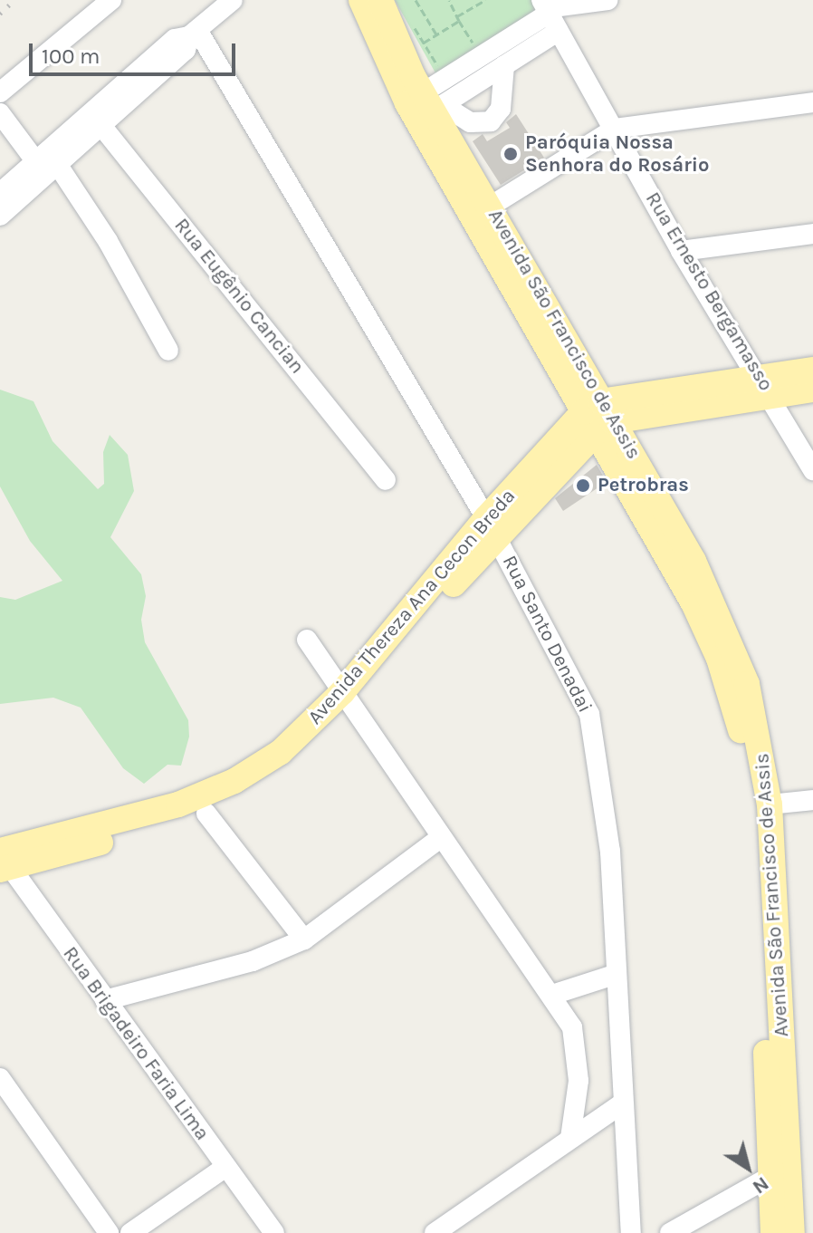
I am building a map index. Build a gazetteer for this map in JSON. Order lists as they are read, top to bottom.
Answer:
{
  "streets": {
    "main road": ["Avenida São Francisco de Assis", "Avenida Thereza Ana Cecon Breda"],
    "street": [
      "Rua Ernesto Bergamasso",
      "Rua Eugênio Cancian",
      "Rua Santo Denadai",
      "Rua Brigadeiro Faria Lima"
    ]
  },
  "crossings": [
    ["Avenida São Francisco de Assis", "Avenida Thereza Ana Cecon Breda"],
    ["Avenida Thereza Ana Cecon Breda", "Rua Santo Denadai"],
    ["Avenida Thereza Ana Cecon Breda", "Rua Brigadeiro Faria Lima"]
  ],
  "places": ["Paróquia Nossa Senhora do Rosário", "Petrobras"],
  "scale_bar": "100 m",
  "north": "bottom right"
}
